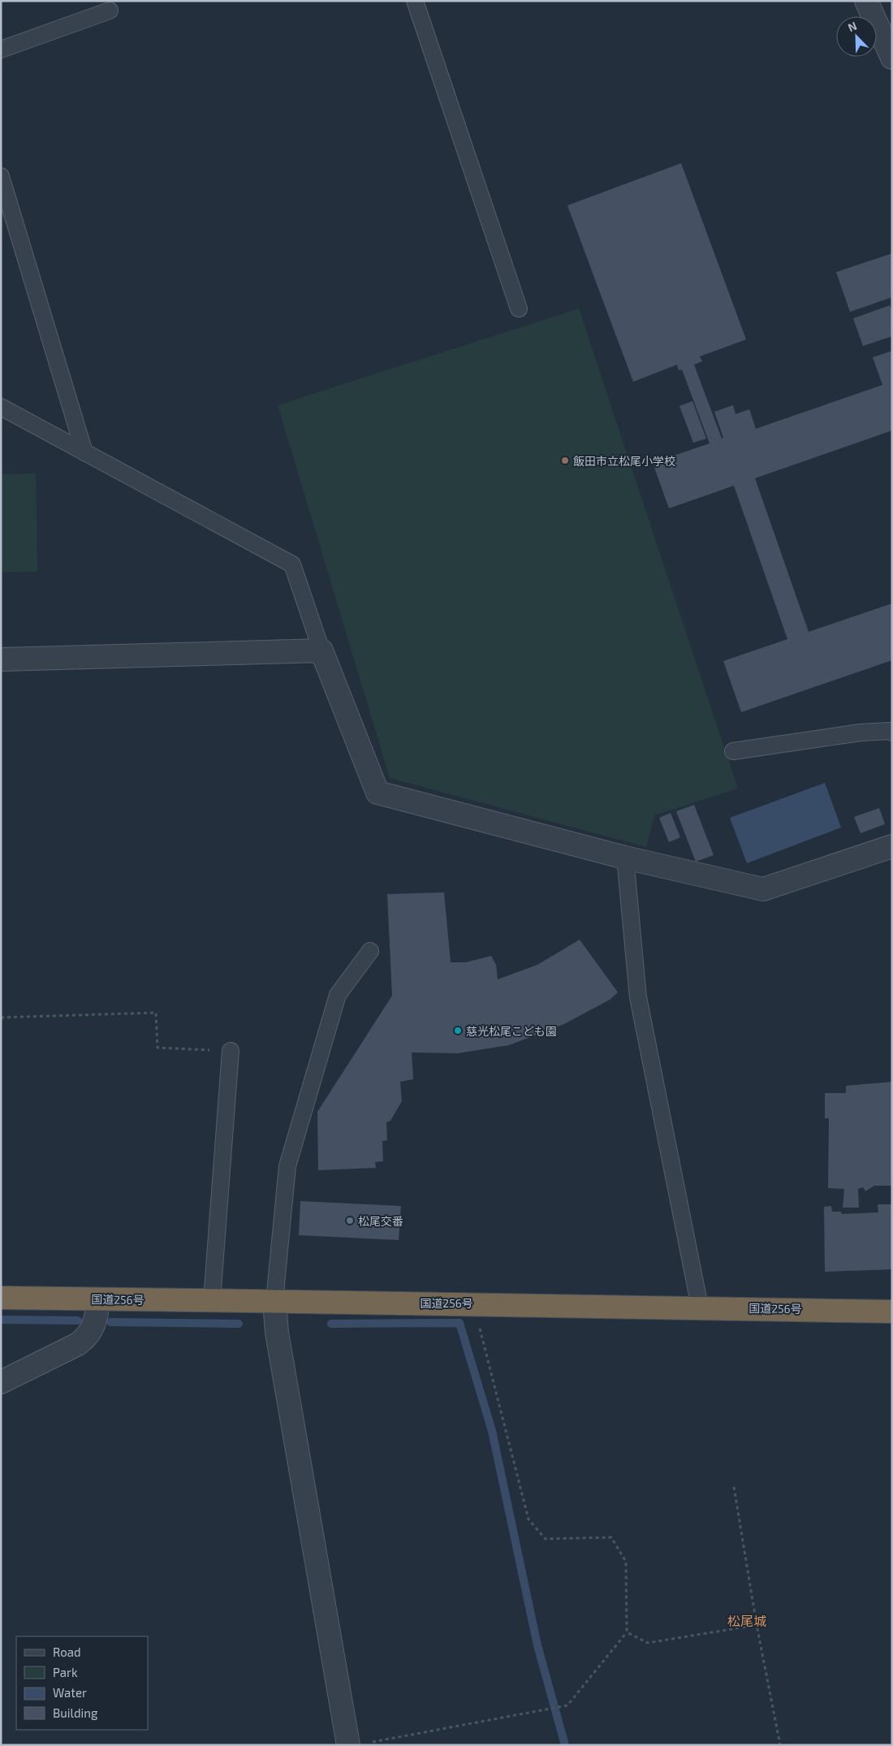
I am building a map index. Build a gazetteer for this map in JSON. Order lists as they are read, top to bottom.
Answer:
{
  "streets": {
    "highway": ["国道256号"]
  },
  "districts": ["松尾城"],
  "places": ["飯田市立松尾小学校", "慈光松尾こども園", "松尾交番"],
  "legend": [
    "Road",
    "Park",
    "Water",
    "Building"
  ],
  "north": "top left"
}
